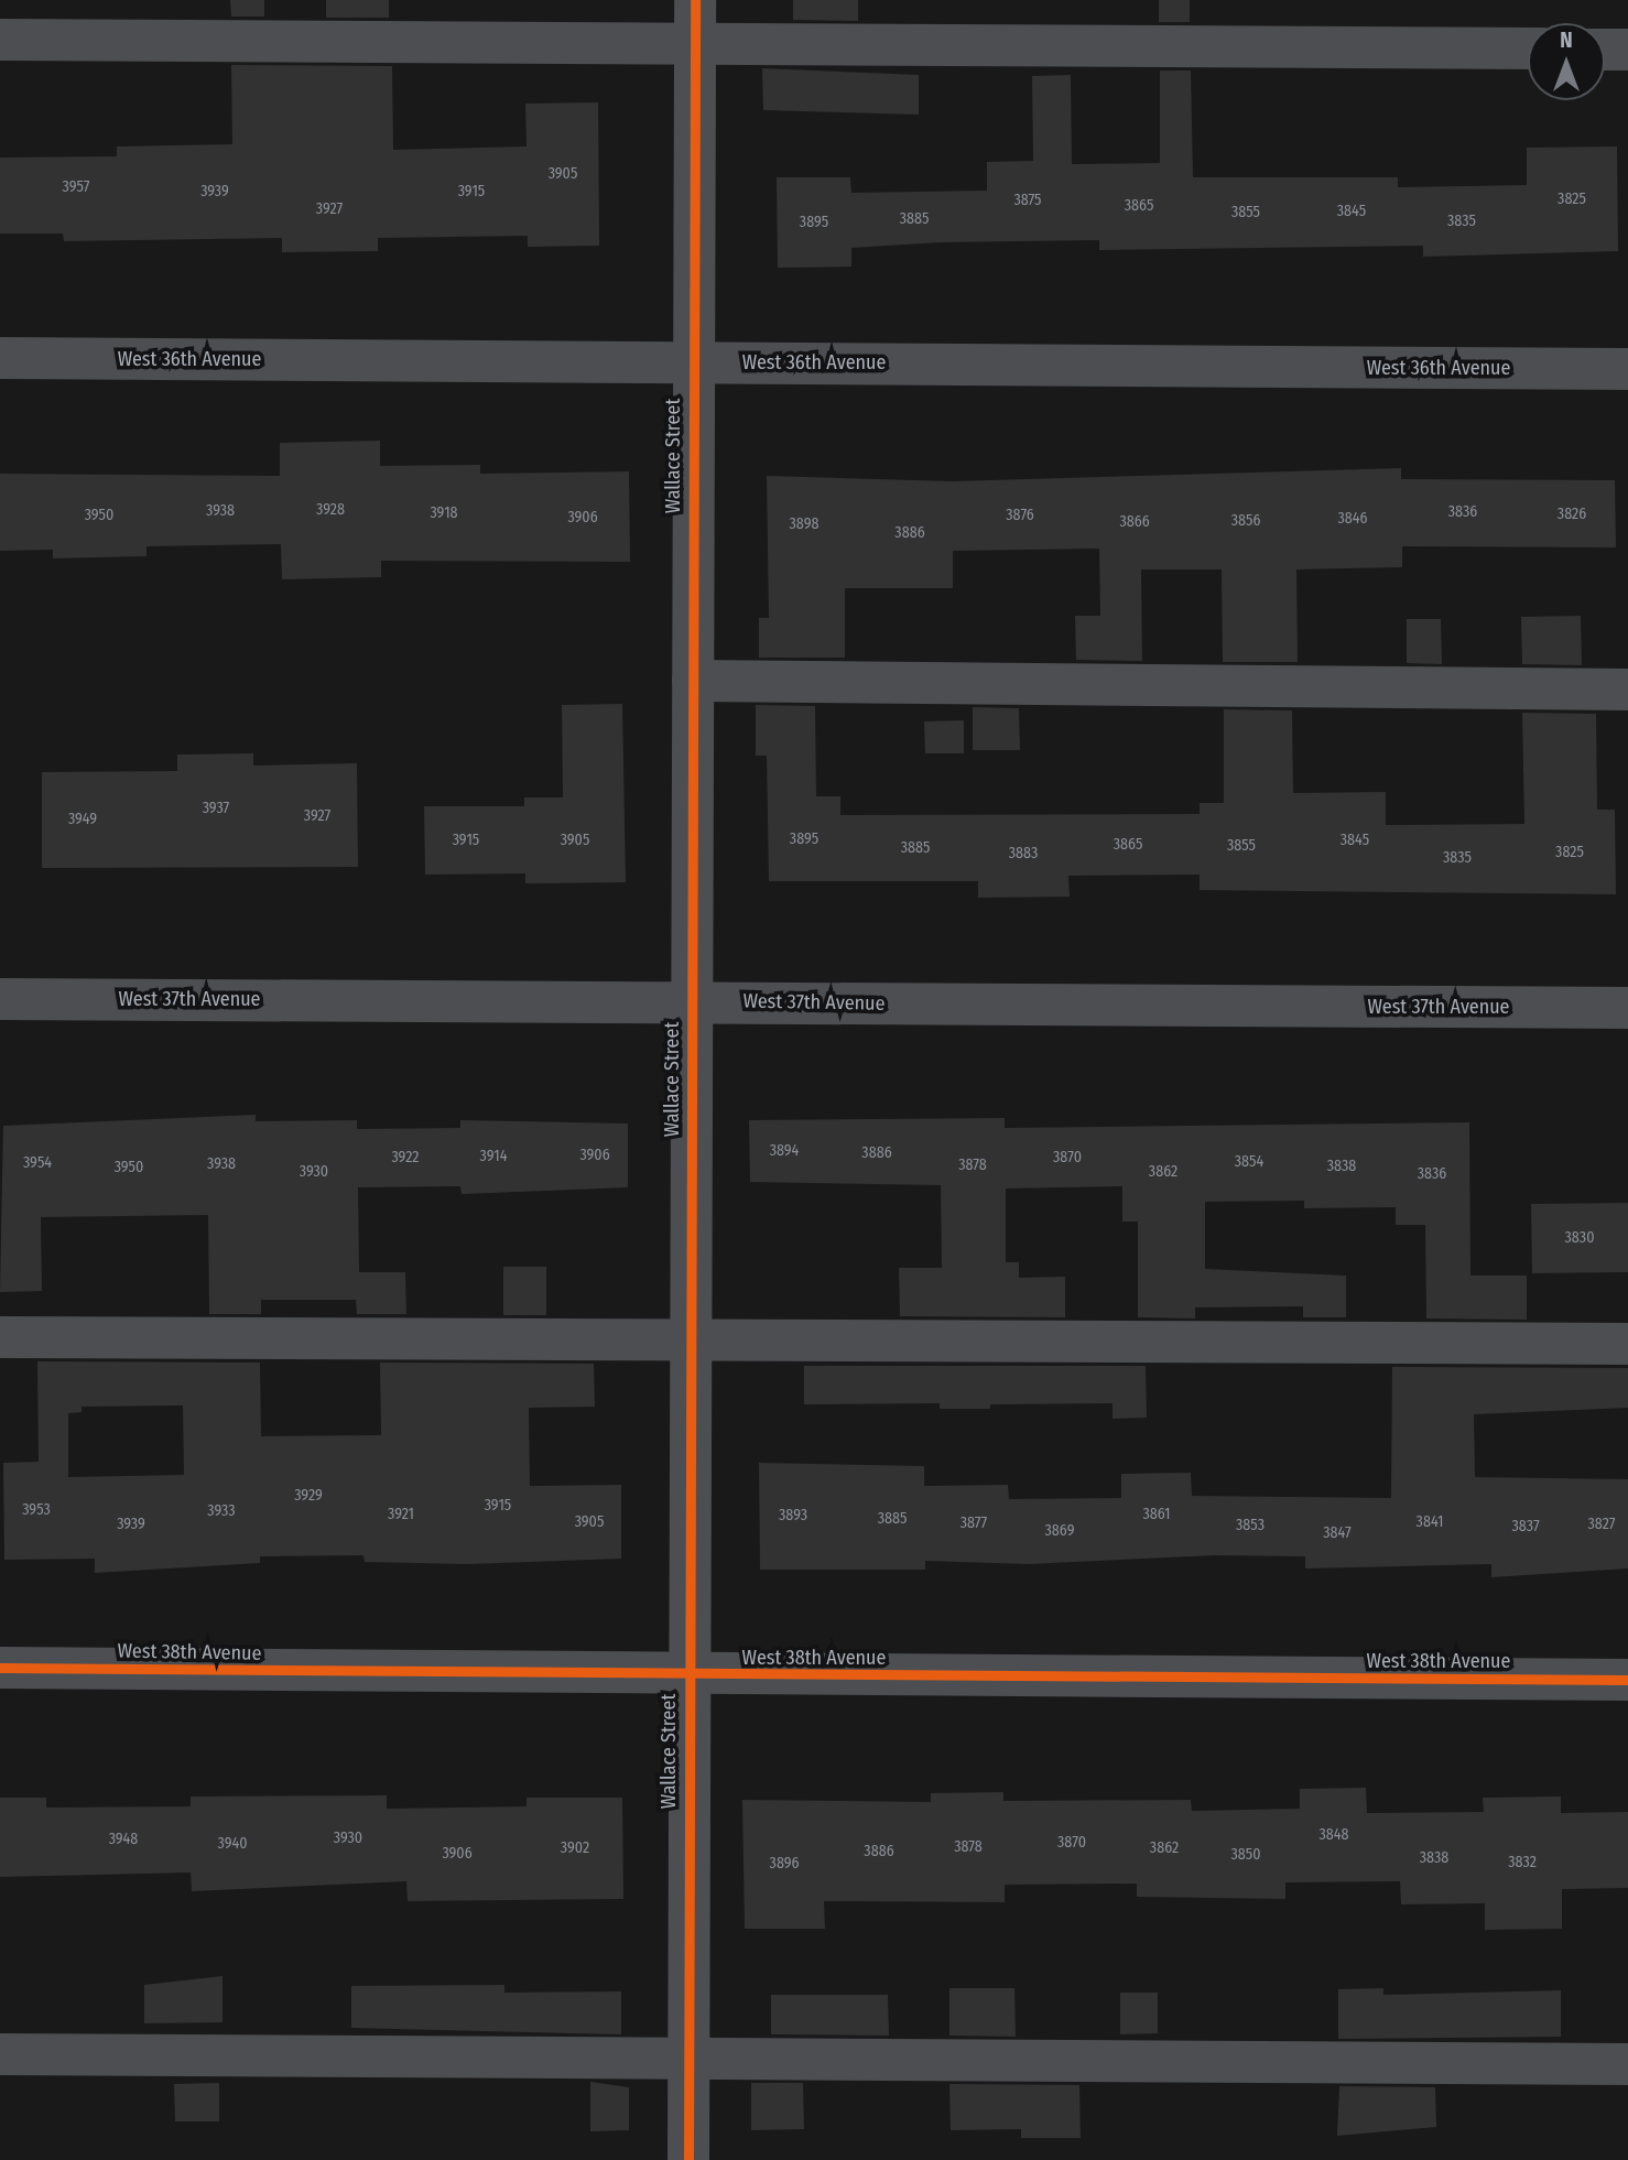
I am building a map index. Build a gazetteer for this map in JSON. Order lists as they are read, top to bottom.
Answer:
{
  "streets": {
    "street": [
      "West 36th Avenue",
      "Wallace Street",
      "West 37th Avenue",
      "West 38th Avenue"
    ]
  },
  "crossings": [
    ["West 36th Avenue", "Wallace Street"],
    ["Wallace Street", "West 37th Avenue"],
    ["Wallace Street", "West 38th Avenue"]
  ],
  "house_numbers": [
    "3905",
    "3957",
    "3939",
    "3915",
    "3825",
    "3875",
    "3865",
    "3927",
    "3845",
    "3855",
    "3885",
    "3835",
    "3895",
    "3928",
    "3938",
    "3836",
    "3918",
    "3826",
    "3950",
    "3876",
    "3906",
    "3846",
    "3856",
    "3866",
    "3898",
    "3886",
    "3937",
    "3927",
    "3949",
    "3895",
    "3915",
    "3905",
    "3845",
    "3865",
    "3855",
    "3885",
    "3825",
    "3883",
    "3835",
    "3894",
    "3886",
    "3906",
    "3914",
    "3922",
    "3870",
    "3854",
    "3954",
    "3938",
    "3878",
    "3838",
    "3950",
    "3930",
    "3862",
    "3836",
    "3830",
    "3929",
    "3915",
    "3953",
    "3933",
    "3921",
    "3861",
    "3893",
    "3885",
    "3905",
    "3841",
    "3877",
    "3939",
    "3827",
    "3853",
    "3837",
    "3869",
    "3847",
    "3848",
    "3930",
    "3948",
    "3870",
    "3940",
    "3878",
    "3902",
    "3862",
    "3886",
    "3906",
    "3850",
    "3838",
    "3832",
    "3896"
  ],
  "north": "top"
}
